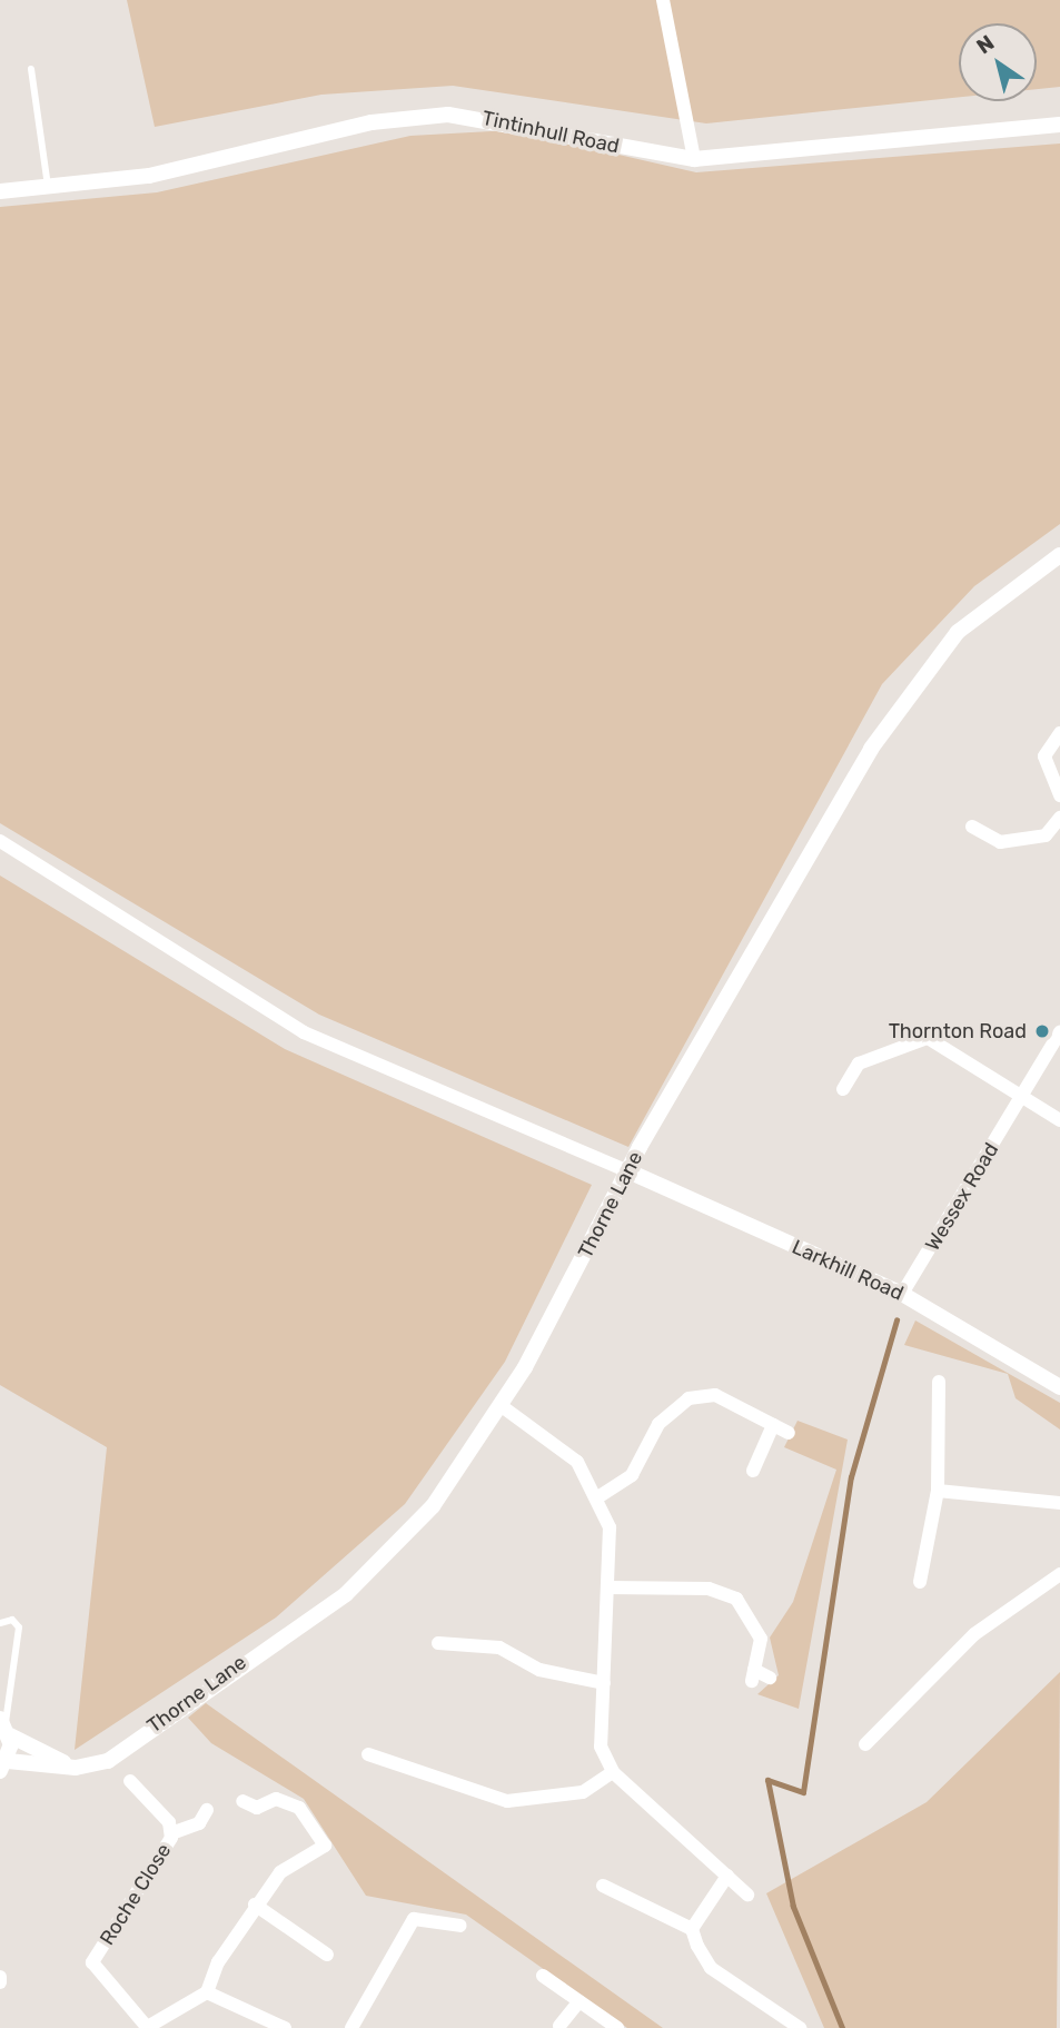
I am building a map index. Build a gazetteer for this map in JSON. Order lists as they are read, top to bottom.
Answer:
{
  "streets": {
    "street": [
      "Tintinhull Road",
      "Wessex Road",
      "Thorne Lane",
      "Larkhill Road",
      "Roche Close"
    ]
  },
  "crossings": [
    ["Wessex Road", "Larkhill Road"],
    ["Thorne Lane", "Larkhill Road"]
  ],
  "places": ["Thornton Road"],
  "north": "top left"
}
